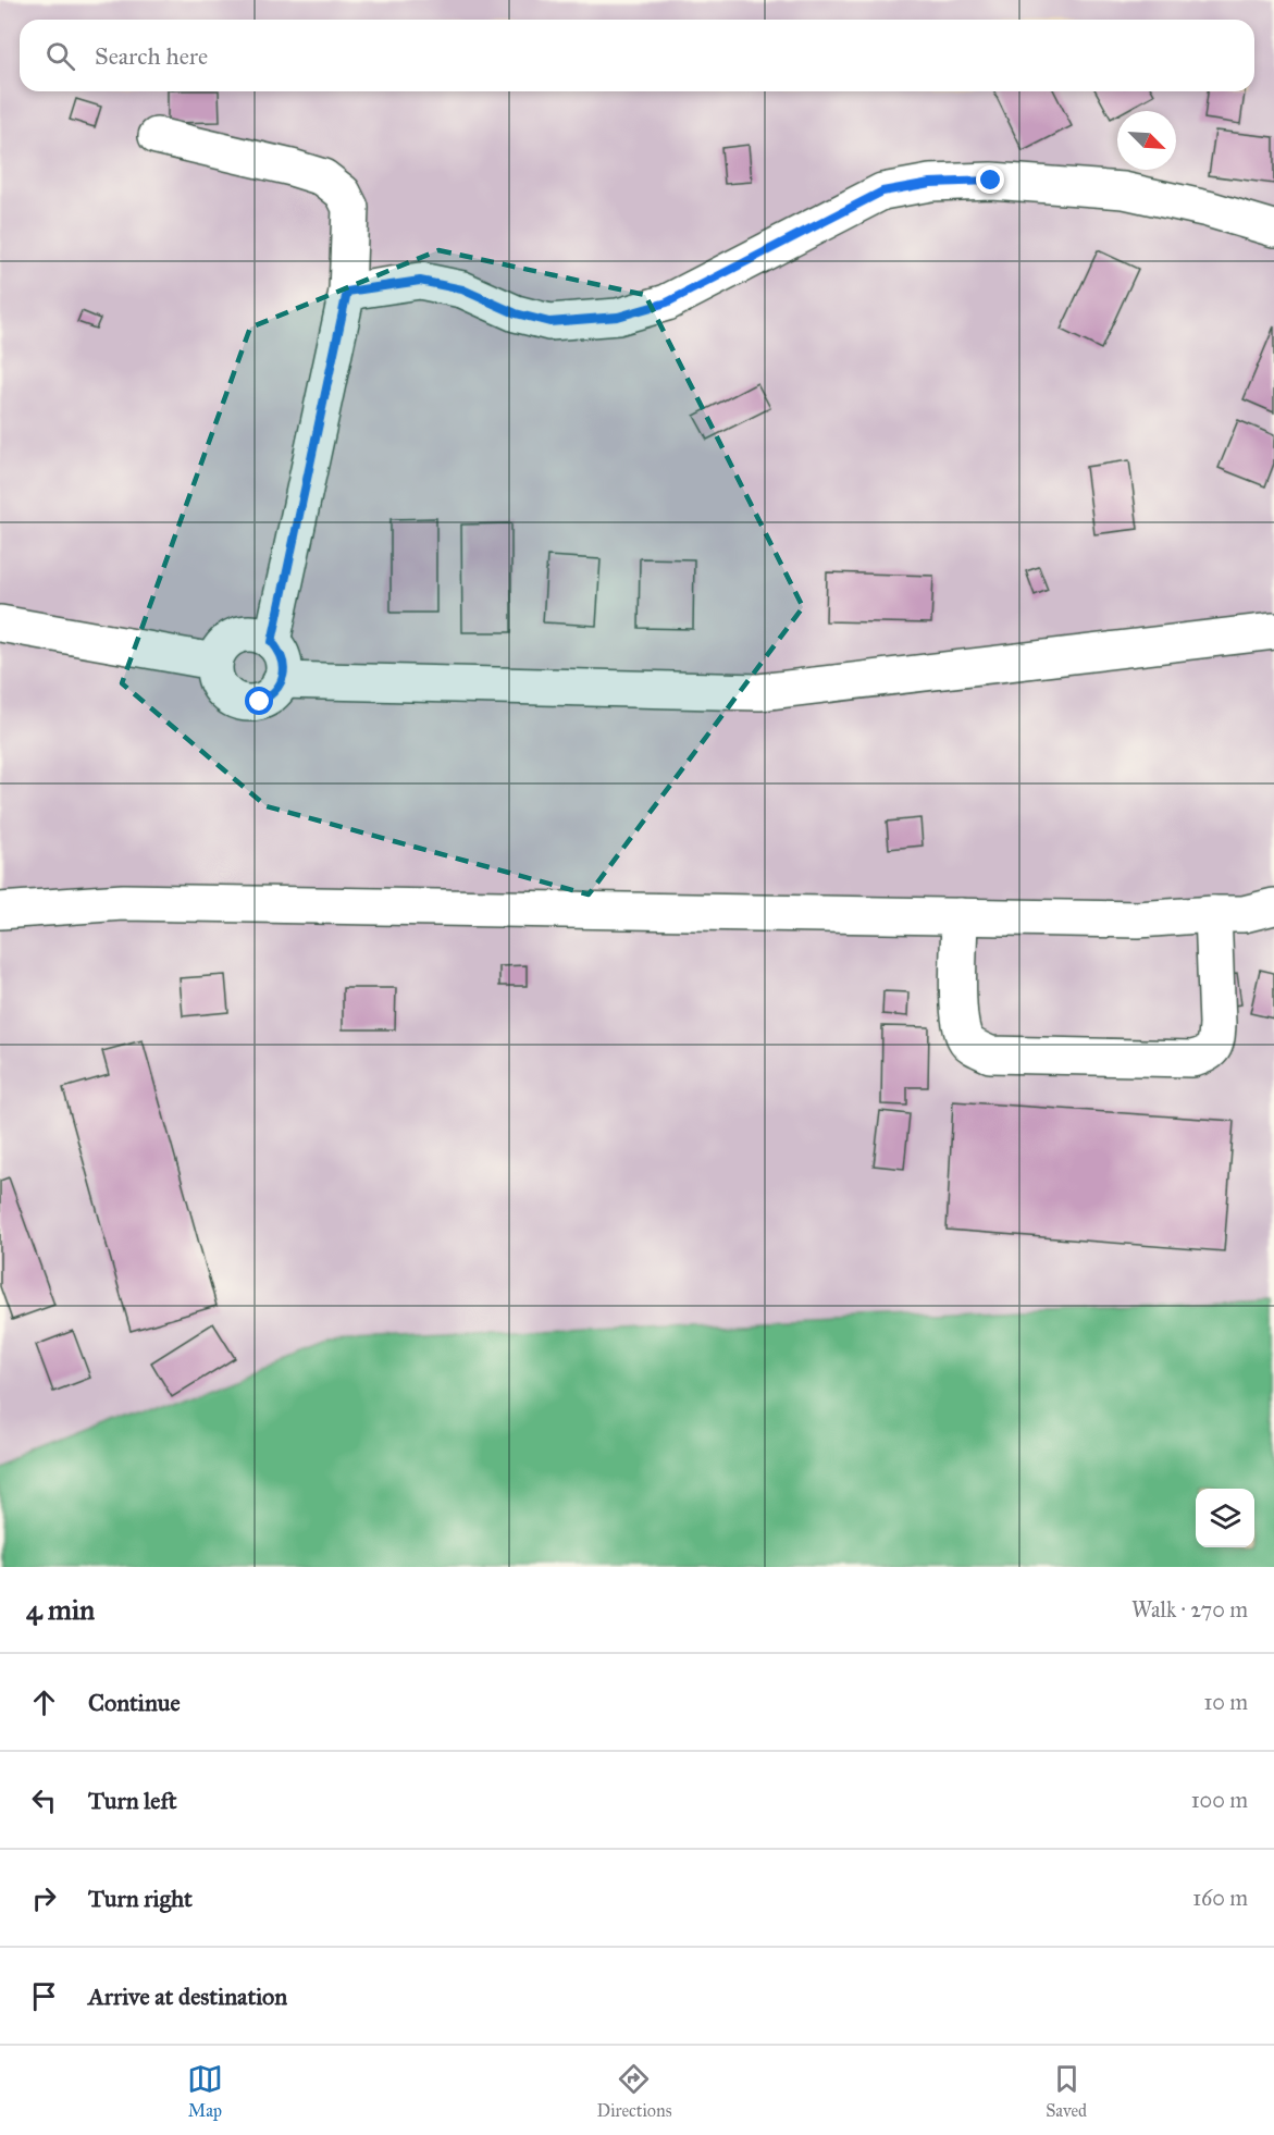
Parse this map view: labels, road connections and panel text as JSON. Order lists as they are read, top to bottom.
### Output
{
  "north": "bottom right",
  "page": {
    "search": "Search here",
    "heading": ["4 min", "Walk · 270 m"],
    "list": [
      ["Continue", "10 m"],
      ["Turn left", "100 m"],
      ["Turn right", "160 m"],
      "Arrive at destination"
    ],
    "nav": ["Map", "Directions", "Saved"]
  }
}
